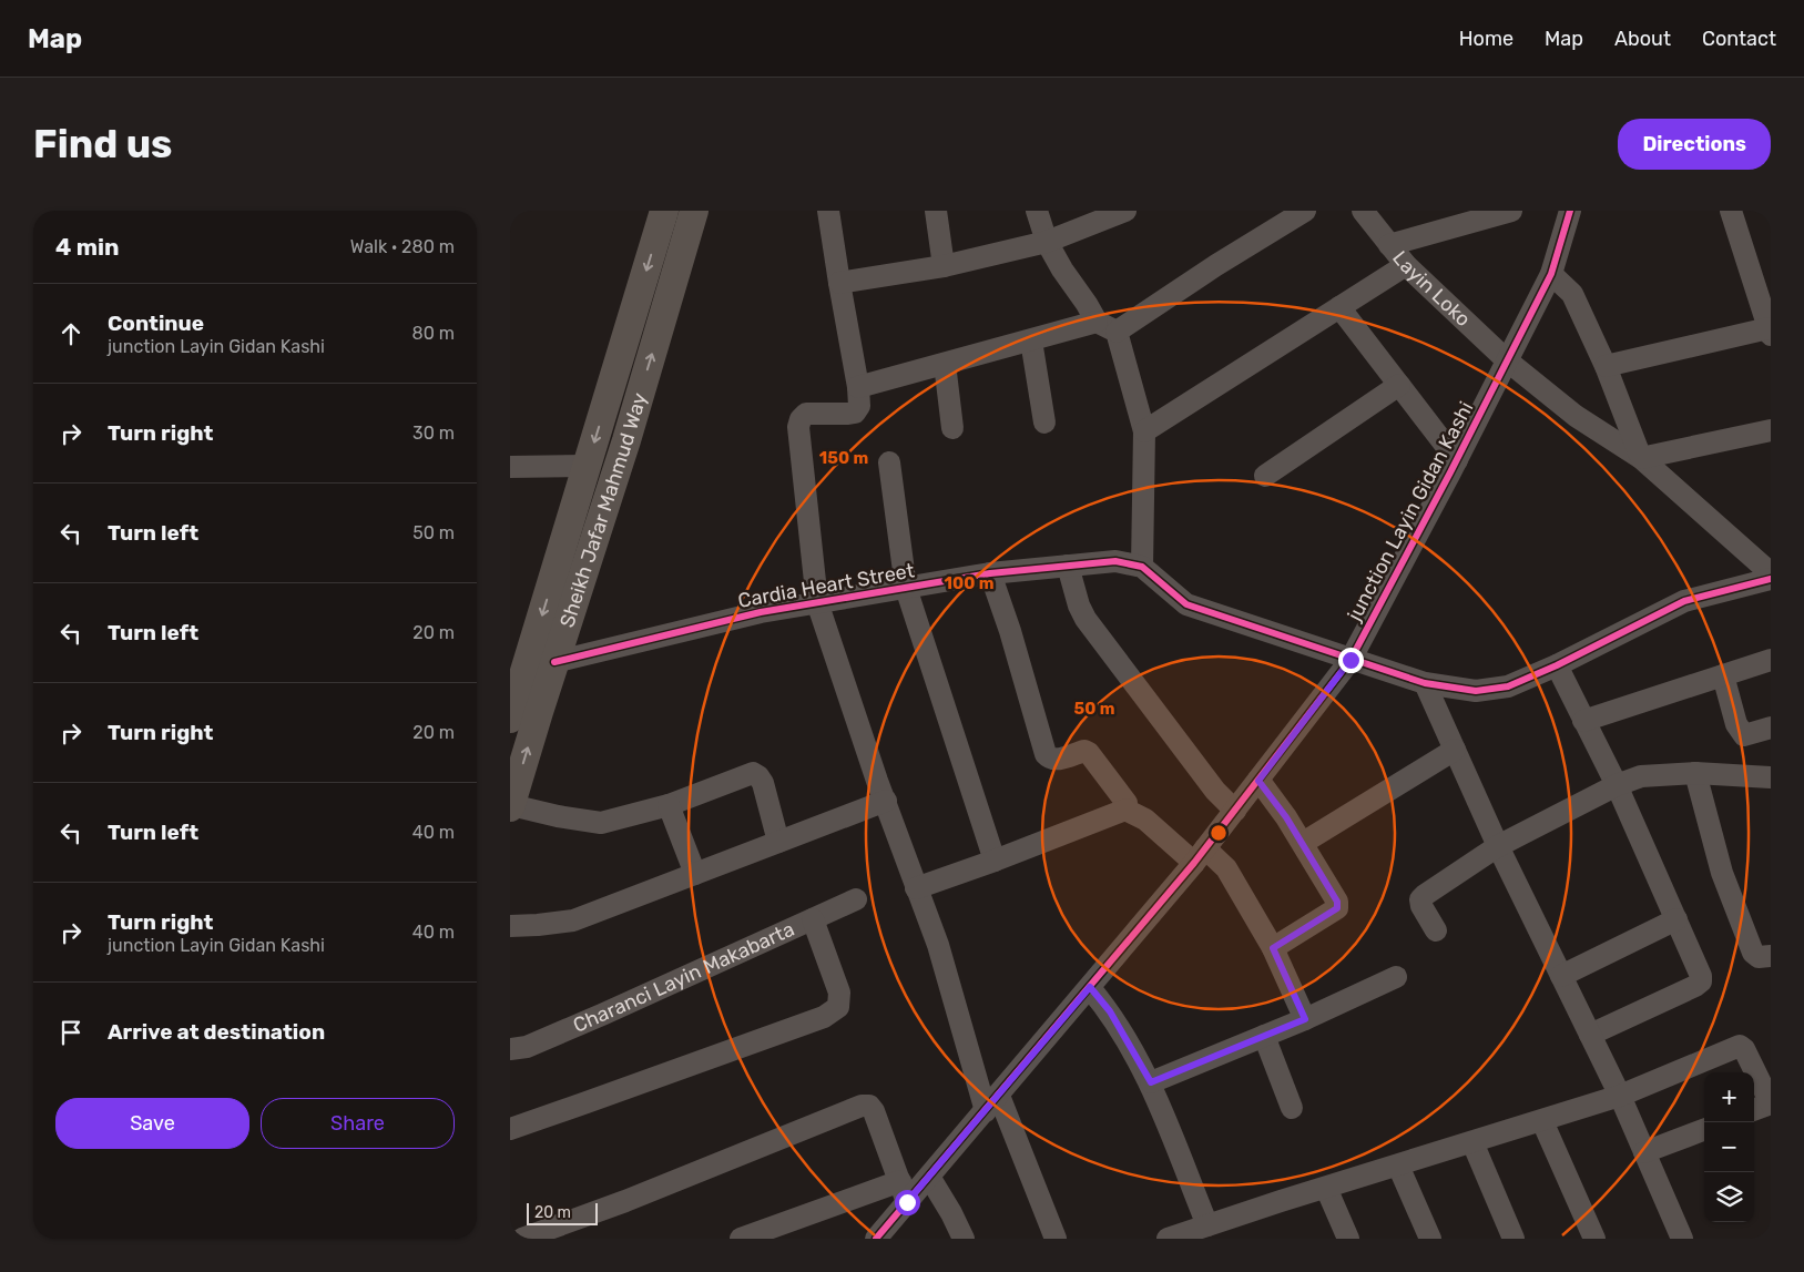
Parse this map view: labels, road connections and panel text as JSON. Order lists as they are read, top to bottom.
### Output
{
  "streets": {
    "main road": ["Sheikh Jafar Mahmud Way"],
    "street": [
      "Layin Loko",
      "junction Layin Gidan Kashi",
      "Cardia Heart Street",
      "Charanci Layin Makabarta"
    ]
  },
  "crossings": [
    ["Layin Loko", "junction Layin Gidan Kashi"],
    ["Sheikh Jafar Mahmud Way", "Cardia Heart Street"],
    ["junction Layin Gidan Kashi", "Cardia Heart Street"]
  ],
  "scale_bar": "20 m",
  "page": {
    "header": "Map",
    "nav": [
      "Home",
      "Map",
      "About",
      "Contact"
    ],
    "buttons": [
      "Directions",
      ["Save", "Share"]
    ],
    "title": "Find us",
    "heading": ["4 min", "Walk · 280 m"],
    "list": [
      ["Continue", "junction Layin Gidan Kashi", "80 m"],
      ["Turn right", "30 m"],
      ["Turn left", "50 m"],
      ["Turn left", "20 m"],
      ["Turn right", "20 m"],
      ["Turn left", "40 m"],
      ["Turn right", "junction Layin Gidan Kashi", "40 m"],
      "Arrive at destination"
    ],
    "map_buttons": ["+", "−"],
    "scale": "20 m"
  },
  "rings": ["150 m", "100 m", "50 m"]
}
